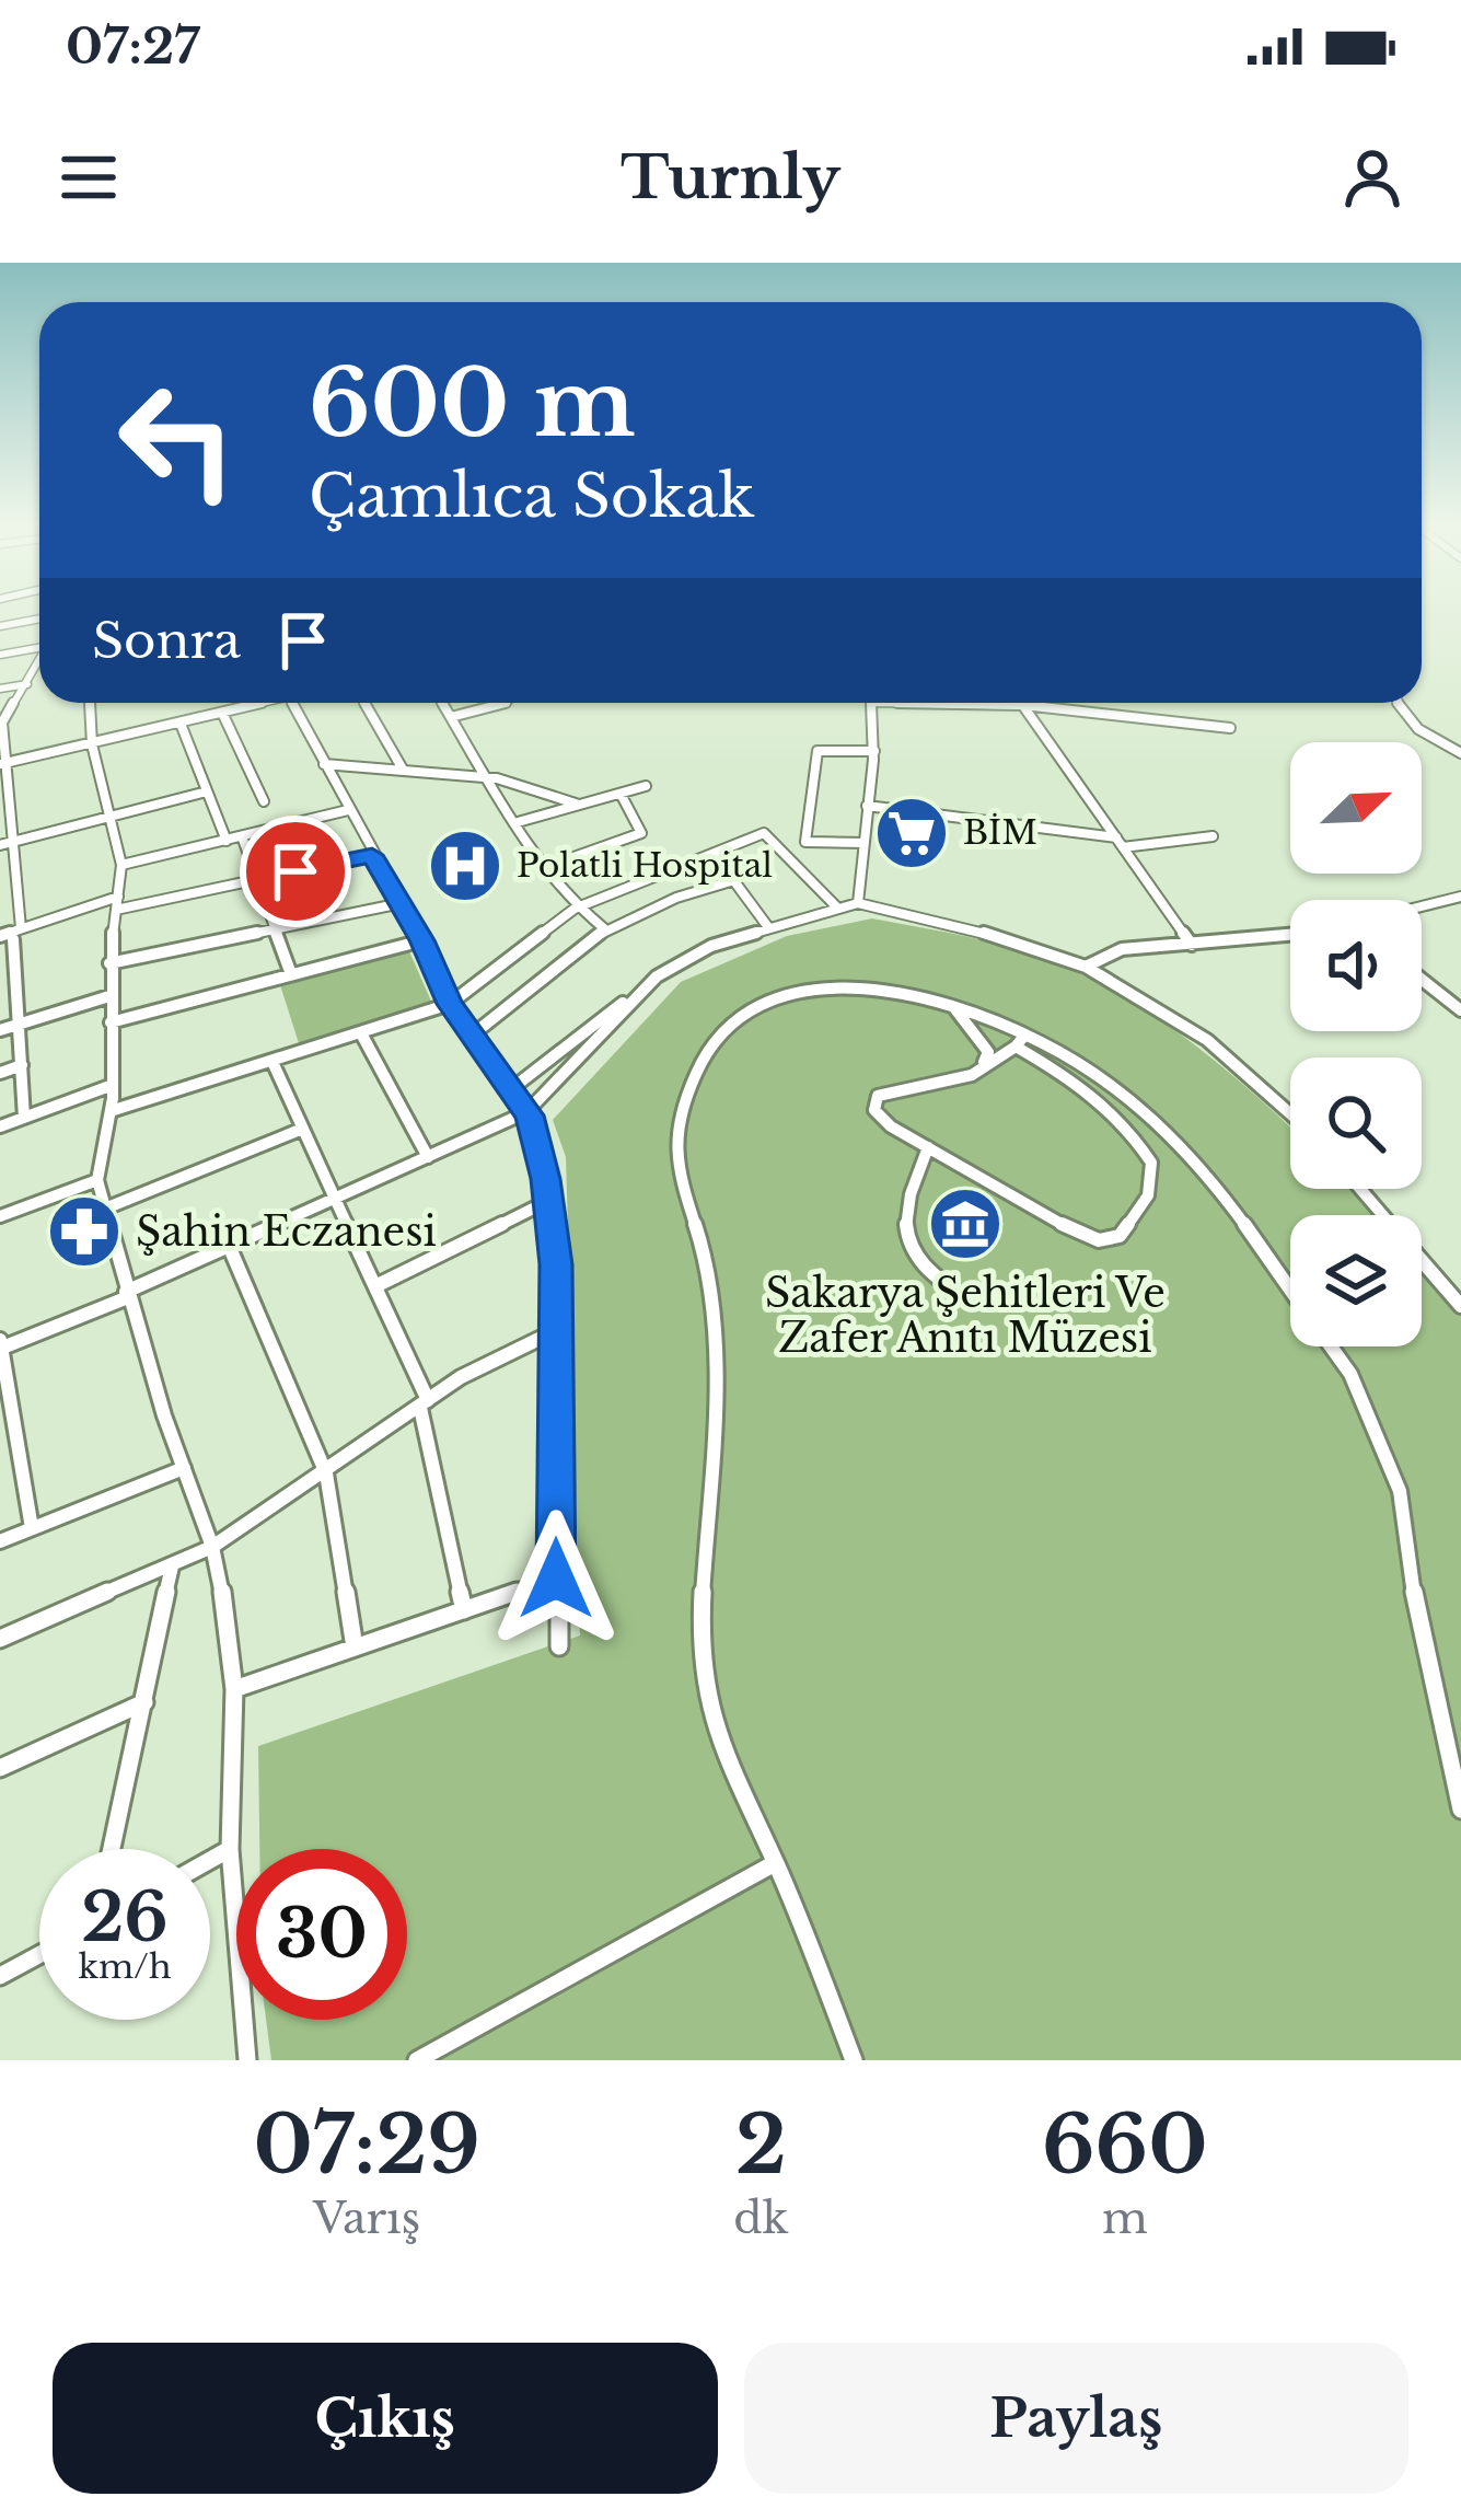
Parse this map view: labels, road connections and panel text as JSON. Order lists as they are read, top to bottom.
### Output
{
  "places": {
    "supermarket": ["BİM"],
    "hospital": ["Polatli Hospital"],
    "museum": ["Sakarya Şehitleri Ve Zafer Anıtı Müzesi"],
    "pharmacy": ["Şahin Eczanesi"]
  },
  "north": "top right",
  "page": {
    "status": "07:27",
    "header": "Turnly",
    "turn": ["600 m", "Çamlıca Sokak"],
    "then": "Sonra",
    "speed": "26 km/h",
    "limit": "30",
    "eta": [
      "07:29",
      "Varış",
      "2",
      "dk",
      "660",
      "m"
    ],
    "buttons": ["Çıkış", "Paylaş"]
  }
}
